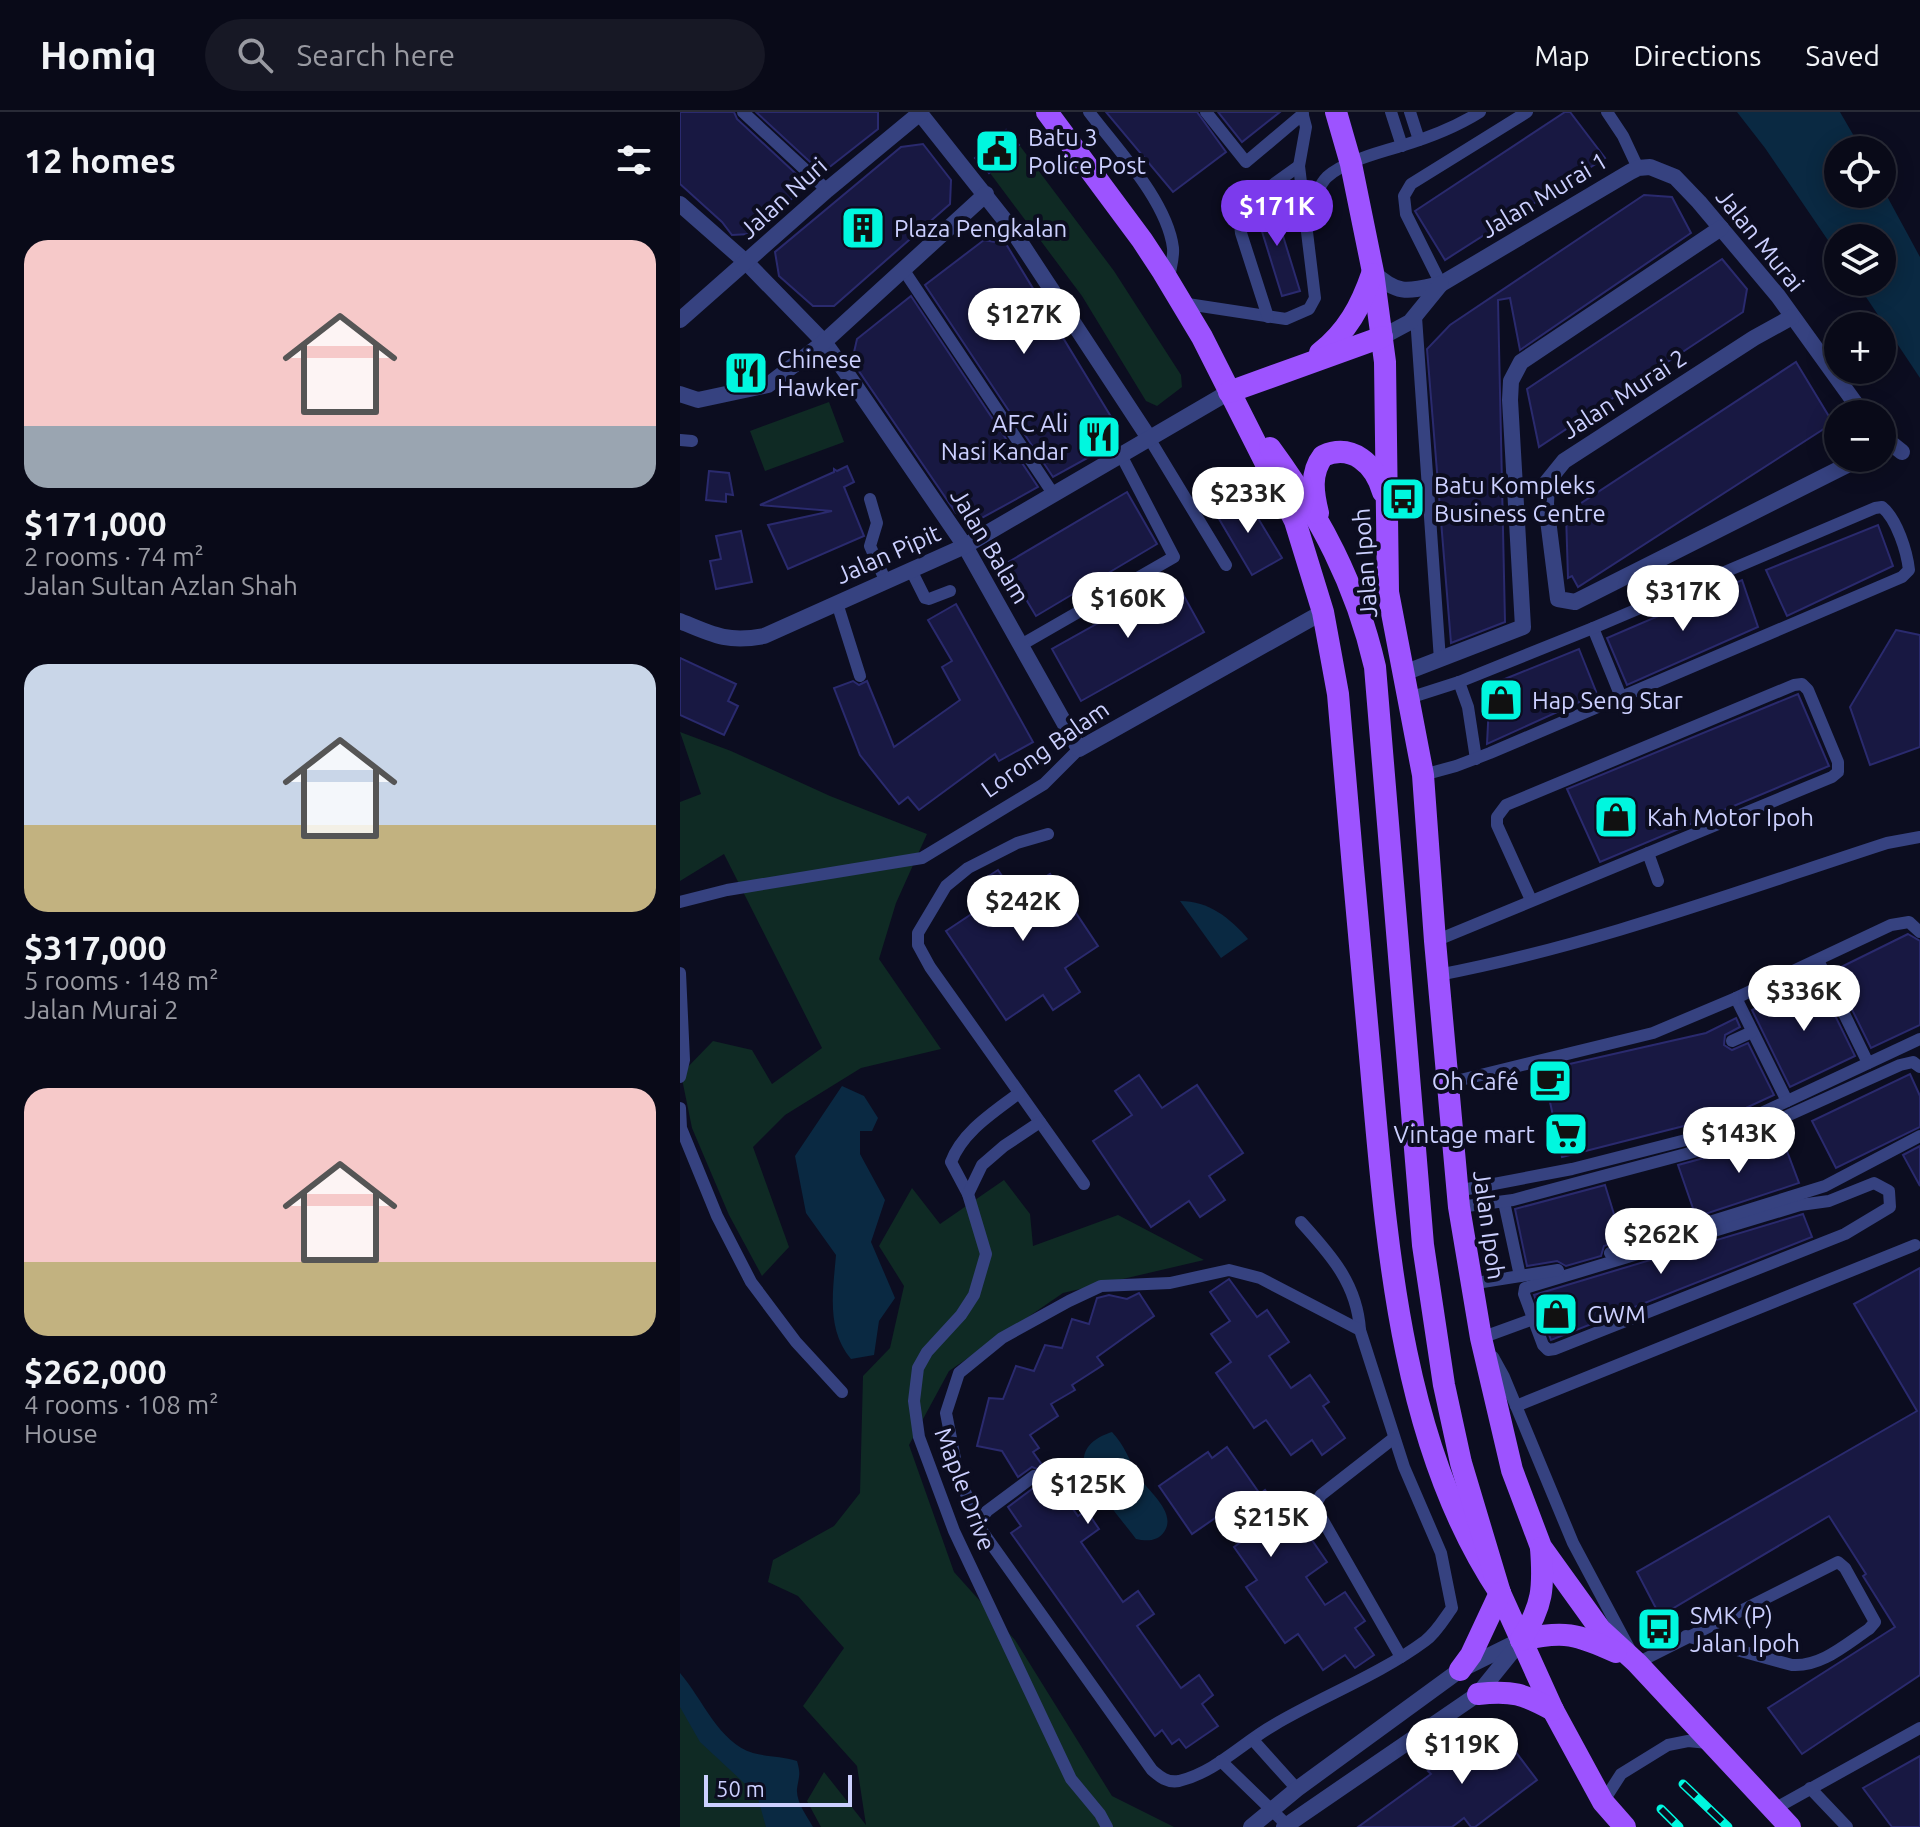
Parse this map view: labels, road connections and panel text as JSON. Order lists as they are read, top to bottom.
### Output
{
  "streets": {
    "main road": ["Jalan Ipoh"],
    "street": [
      "Jalan Murai 1",
      "Jalan Nuri",
      "Jalan Murai",
      "Jalan Murai 2",
      "Jalan Balam",
      "Jalan Pipit",
      "Lorong Balam"
    ],
    "lane": ["Maple Drive"]
  },
  "crossings": [
    ["Jalan Murai 1", "Jalan Murai"],
    ["Jalan Murai 1", "Jalan Ipoh"],
    ["Jalan Nuri", "Jalan Balam"],
    ["Jalan Murai", "Jalan Murai 2"],
    ["Jalan Balam", "Jalan Pipit"],
    ["Jalan Balam", "Lorong Balam"],
    ["Jalan Pipit", "Jalan Ipoh"]
  ],
  "places": {
    "public building": ["Batu 3 Police Post"],
    "building": ["Plaza Pengkalan"],
    "restaurant": ["Chinese Hawker", "AFC Ali Nasi Kandar"],
    "bus stop": ["Batu Kompleks Business Centre", "SMK (P) Jalan Ipoh"],
    "shop": ["Hap Seng Star", "Kah Motor Ipoh", "GWM"],
    "cafe": ["Oh Café"],
    "supermarket": ["Vintage mart"]
  },
  "scale_bar": "50 m",
  "page": {
    "header": "Homiq",
    "search": "Search here",
    "nav": ["Map", "Directions", "Saved"],
    "heading": "12 homes",
    "map_buttons": ["+", "−"],
    "price": [
      "$171K",
      "$127K",
      "$233K",
      "$317K",
      "$160K",
      "$242K",
      "$336K",
      "$143K",
      "$262K",
      "$125K",
      "$215K",
      "$119K"
    ],
    "list": [
      {
        "name": "$171,000",
        "note": "2 rooms · 74 m² · Jalan Sultan Azlan Shah"
      },
      {
        "name": "$317,000",
        "note": "5 rooms · 148 m² · Jalan Murai 2"
      },
      {
        "name": "$262,000",
        "note": "4 rooms · 108 m² · House"
      }
    ],
    "scale": "50 m"
  }
}
